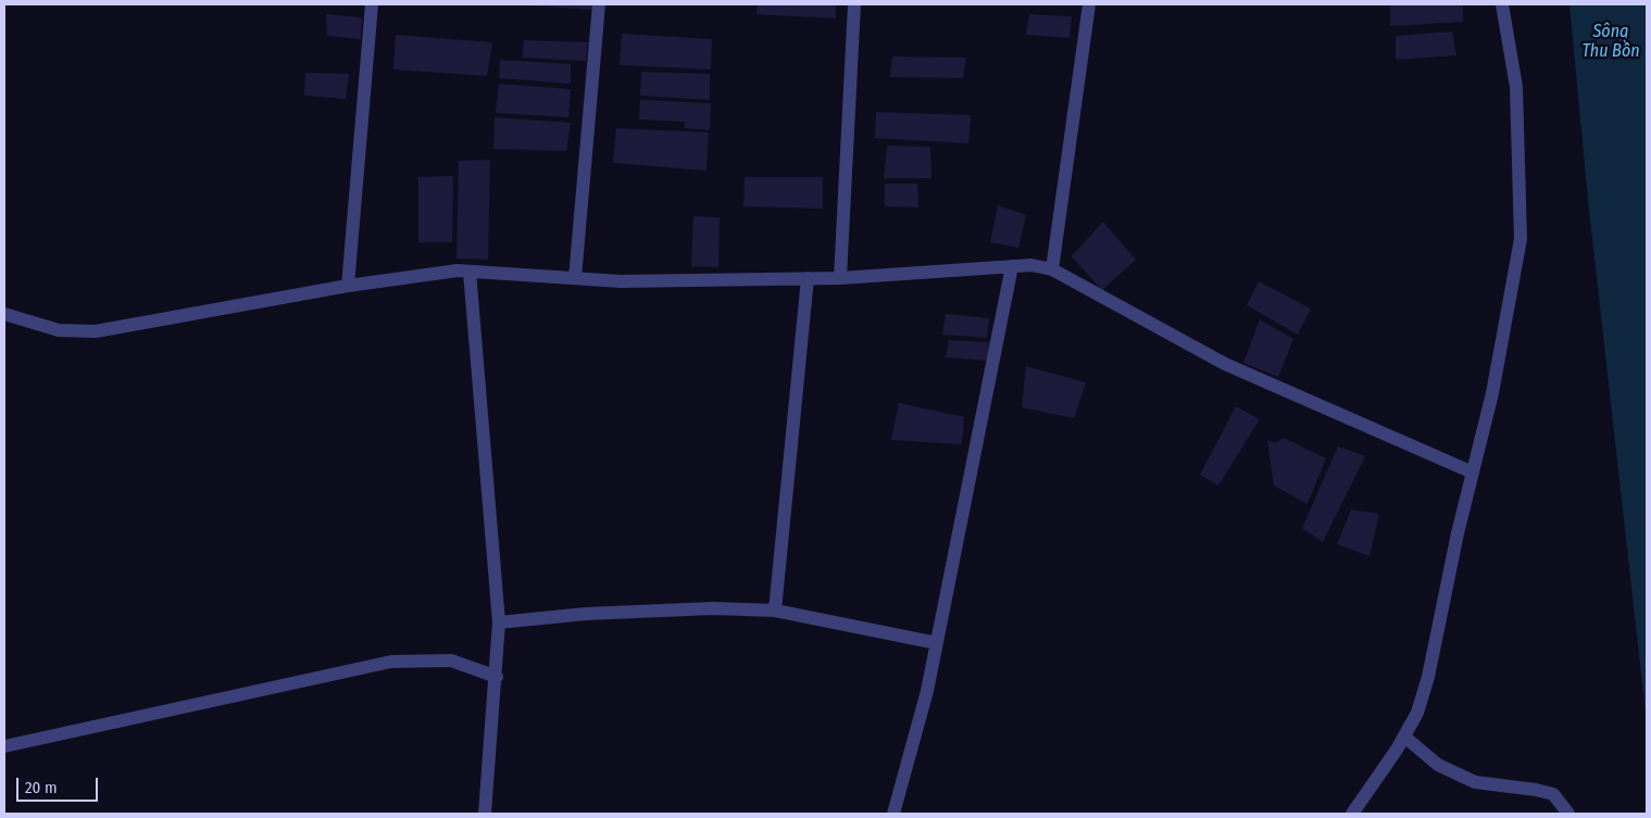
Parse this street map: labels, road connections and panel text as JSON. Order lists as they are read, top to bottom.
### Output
{
  "water": ["Sông Thu Bồn"],
  "scale_bar": "20 m"
}
